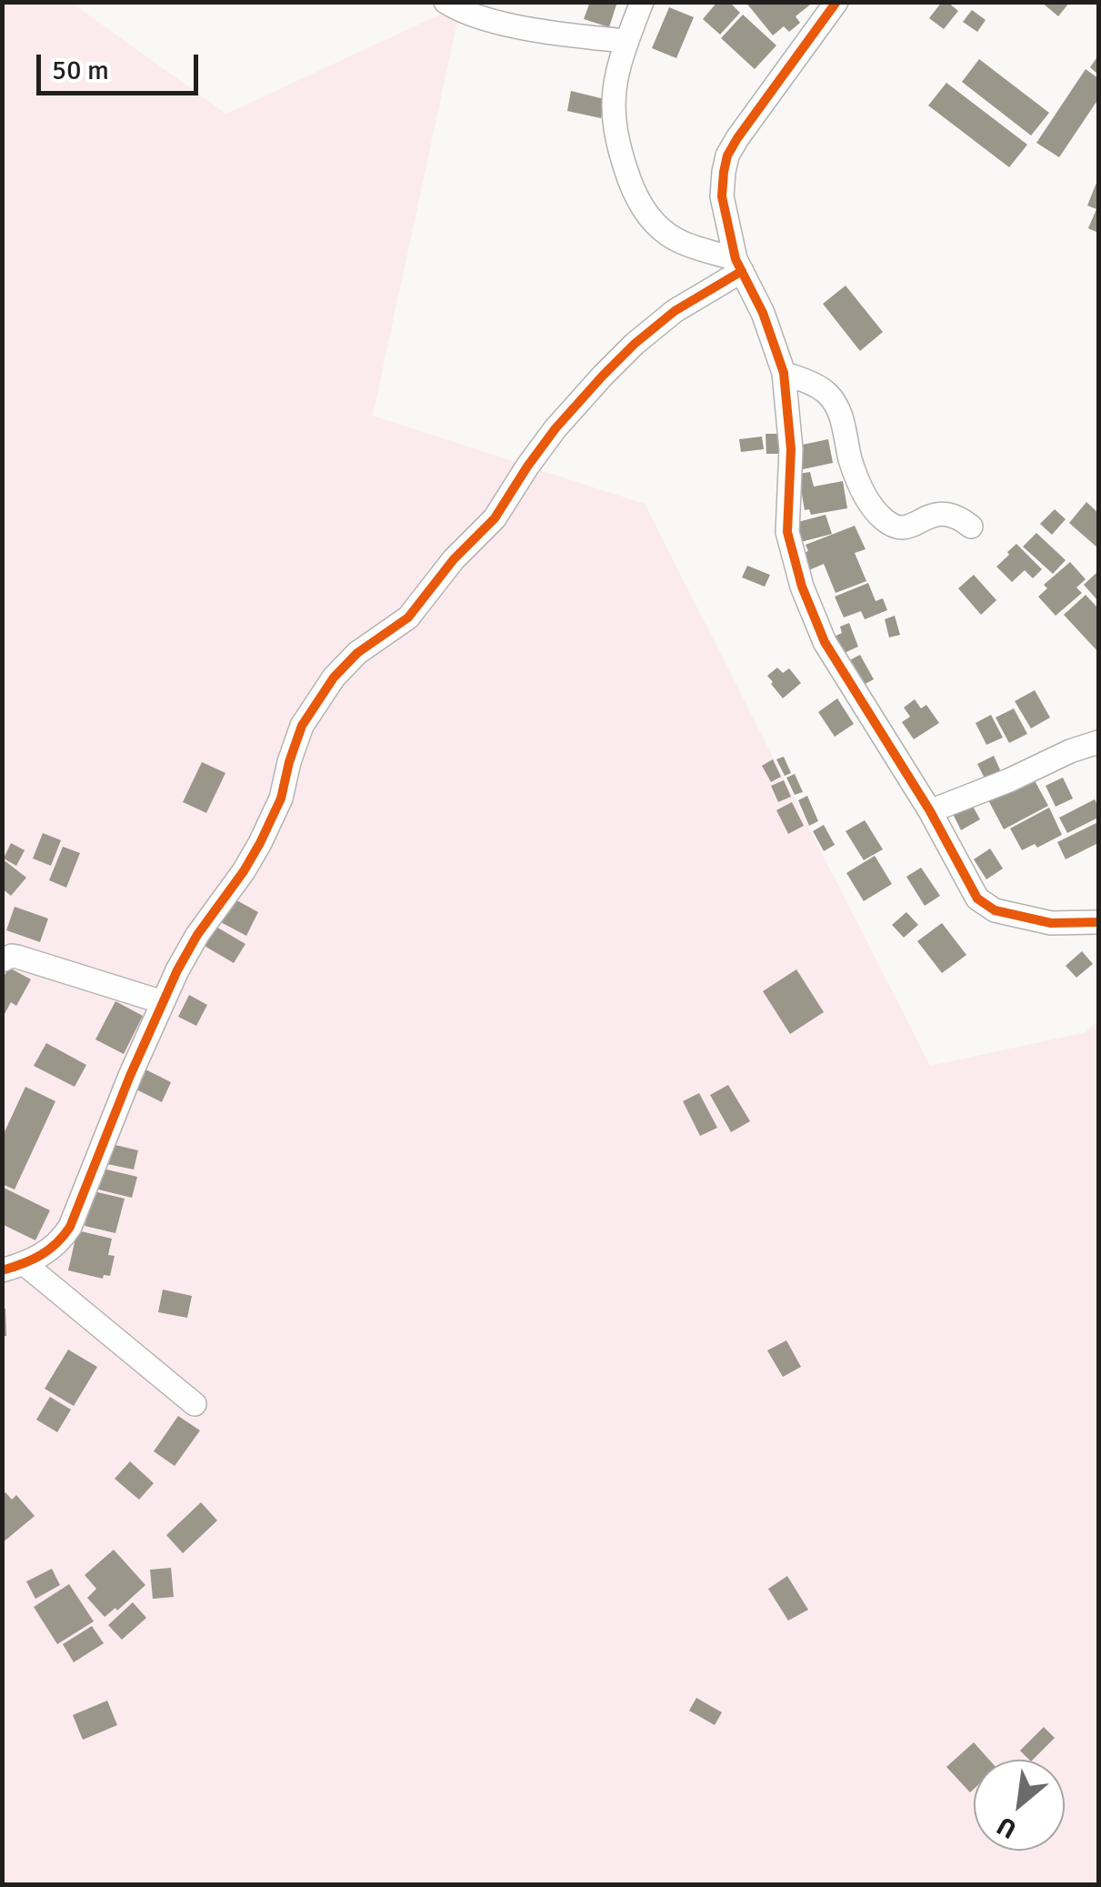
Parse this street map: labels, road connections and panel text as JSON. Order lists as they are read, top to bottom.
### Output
{
  "scale_bar": "50 m",
  "north": "bottom left"
}
